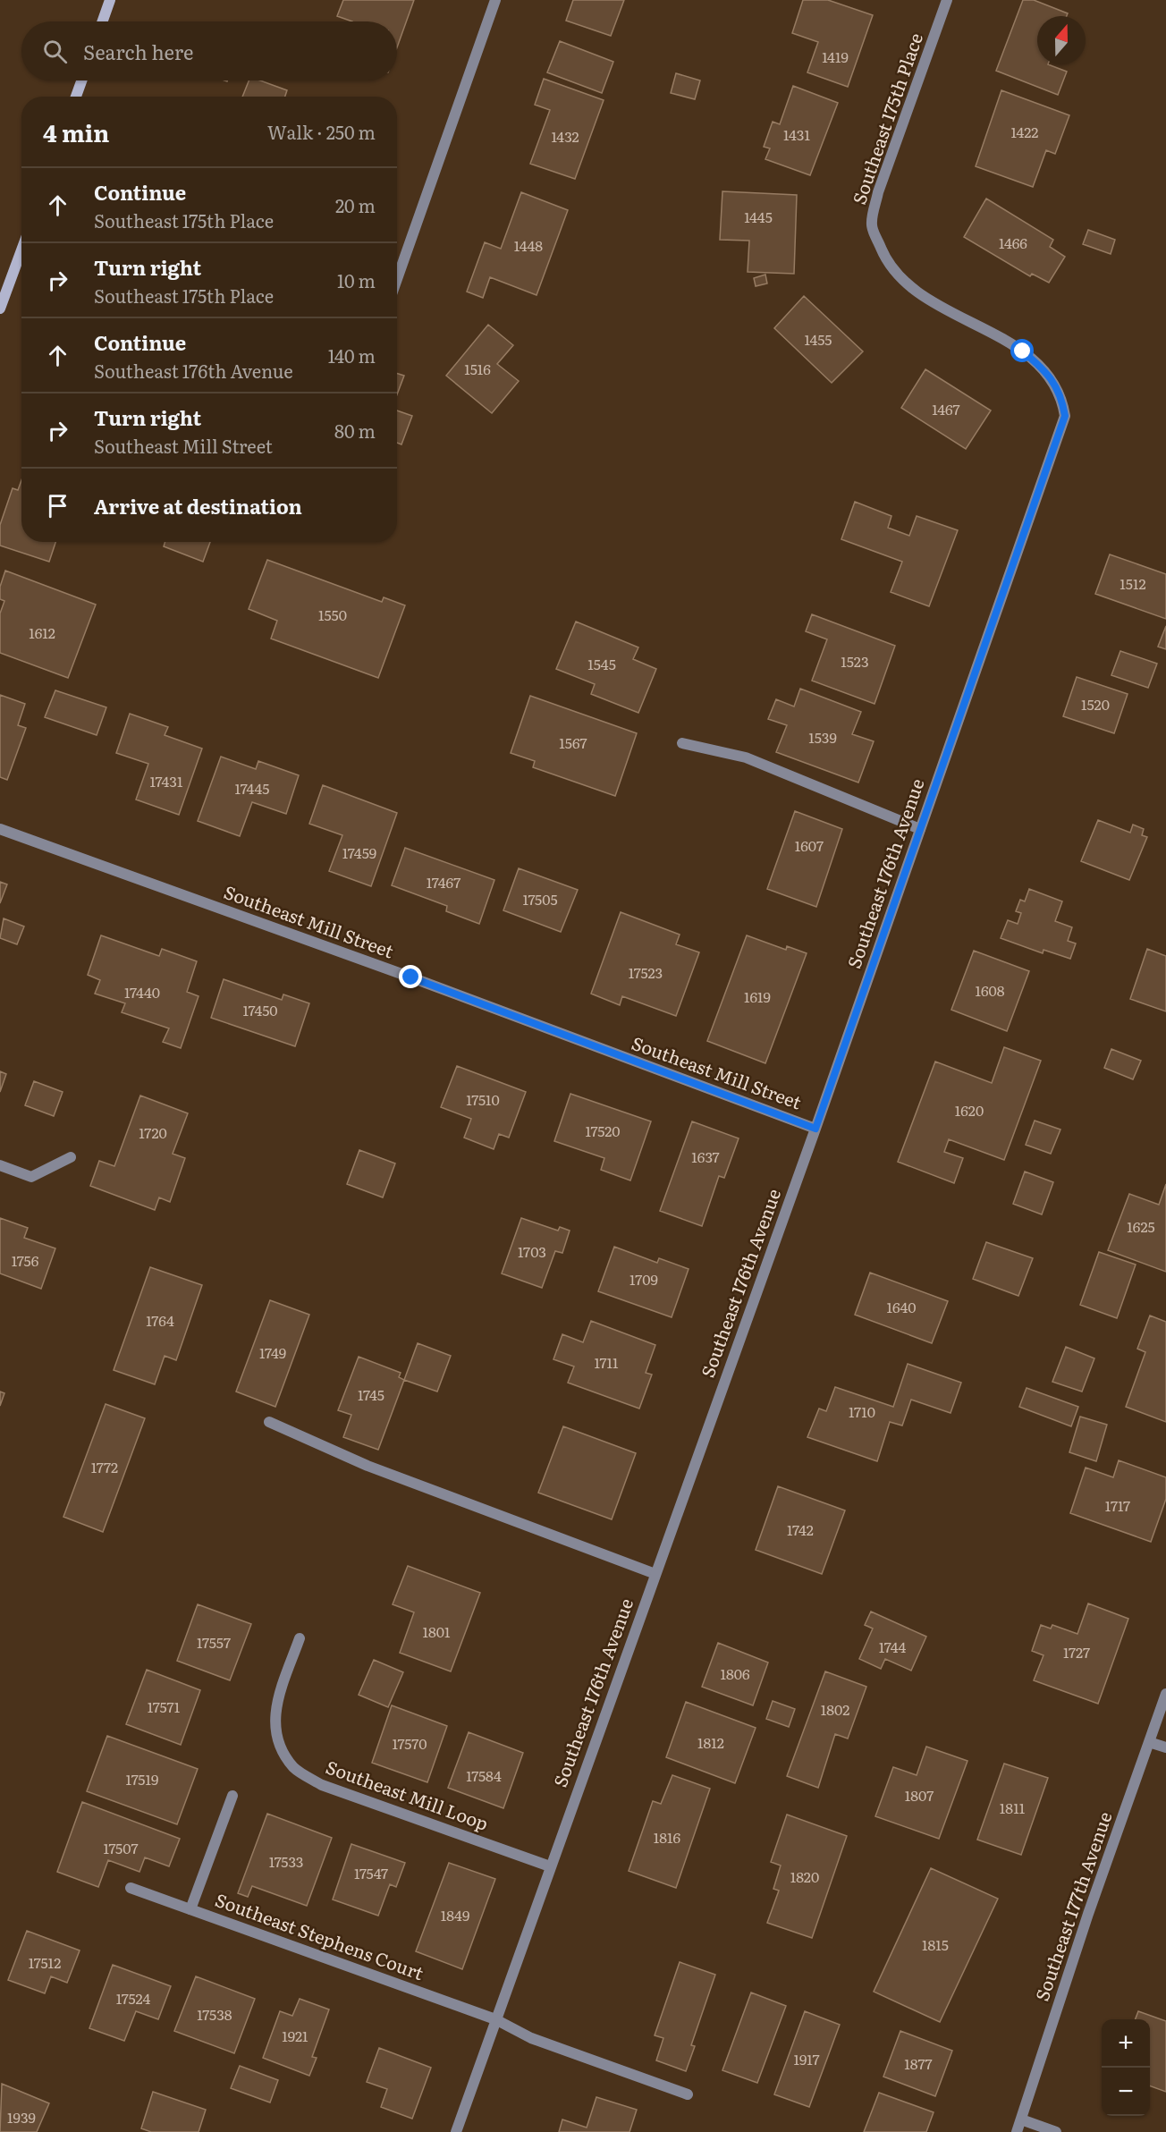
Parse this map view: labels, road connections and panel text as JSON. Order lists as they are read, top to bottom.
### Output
{
  "streets": {
    "street": [
      "Southeast 175th Place",
      "Southeast 176th Avenue",
      "Southeast Mill Street",
      "Southeast Mill Loop",
      "Southeast 177th Avenue",
      "Southeast Stephens Court"
    ]
  },
  "crossings": [
    ["Southeast 175th Place", "Southeast 176th Avenue"],
    ["Southeast 176th Avenue", "Southeast Mill Street"],
    ["Southeast 176th Avenue", "Southeast Mill Loop"],
    ["Southeast 176th Avenue", "Southeast Stephens Court"]
  ],
  "house_numbers": [
    "1419",
    "1422",
    "1431",
    "1432",
    "1445",
    "1466",
    "1448",
    "1455",
    "1516",
    "1467",
    "1512",
    "1550",
    "1612",
    "1523",
    "1545",
    "1520",
    "1539",
    "1567",
    "17431",
    "17445",
    "1607",
    "17459",
    "17467",
    "17505",
    "17523",
    "1608",
    "17440",
    "1619",
    "17450",
    "17510",
    "1620",
    "17520",
    "1720",
    "1637",
    "1625",
    "1703",
    "1756",
    "1709",
    "1640",
    "1764",
    "1749",
    "1711",
    "1745",
    "1710",
    "1772",
    "1717",
    "1742",
    "1801",
    "17557",
    "1744",
    "1727",
    "1806",
    "17571",
    "1802",
    "1812",
    "17570",
    "17584",
    "17519",
    "1807",
    "1811",
    "1816",
    "17507",
    "17533",
    "17547",
    "1820",
    "1849",
    "1815",
    "17512",
    "17524",
    "17538",
    "1921",
    "1917",
    "1877",
    "1939"
  ],
  "north": "top",
  "page": {
    "search": "Search here",
    "heading": ["4 min", "Walk · 250 m"],
    "list": [
      ["Continue", "Southeast 175th Place", "20 m"],
      ["Turn right", "Southeast 175th Place", "10 m"],
      ["Continue", "Southeast 176th Avenue", "140 m"],
      ["Turn right", "Southeast Mill Street", "80 m"],
      "Arrive at destination"
    ],
    "map_buttons": ["+", "−"]
  }
}
